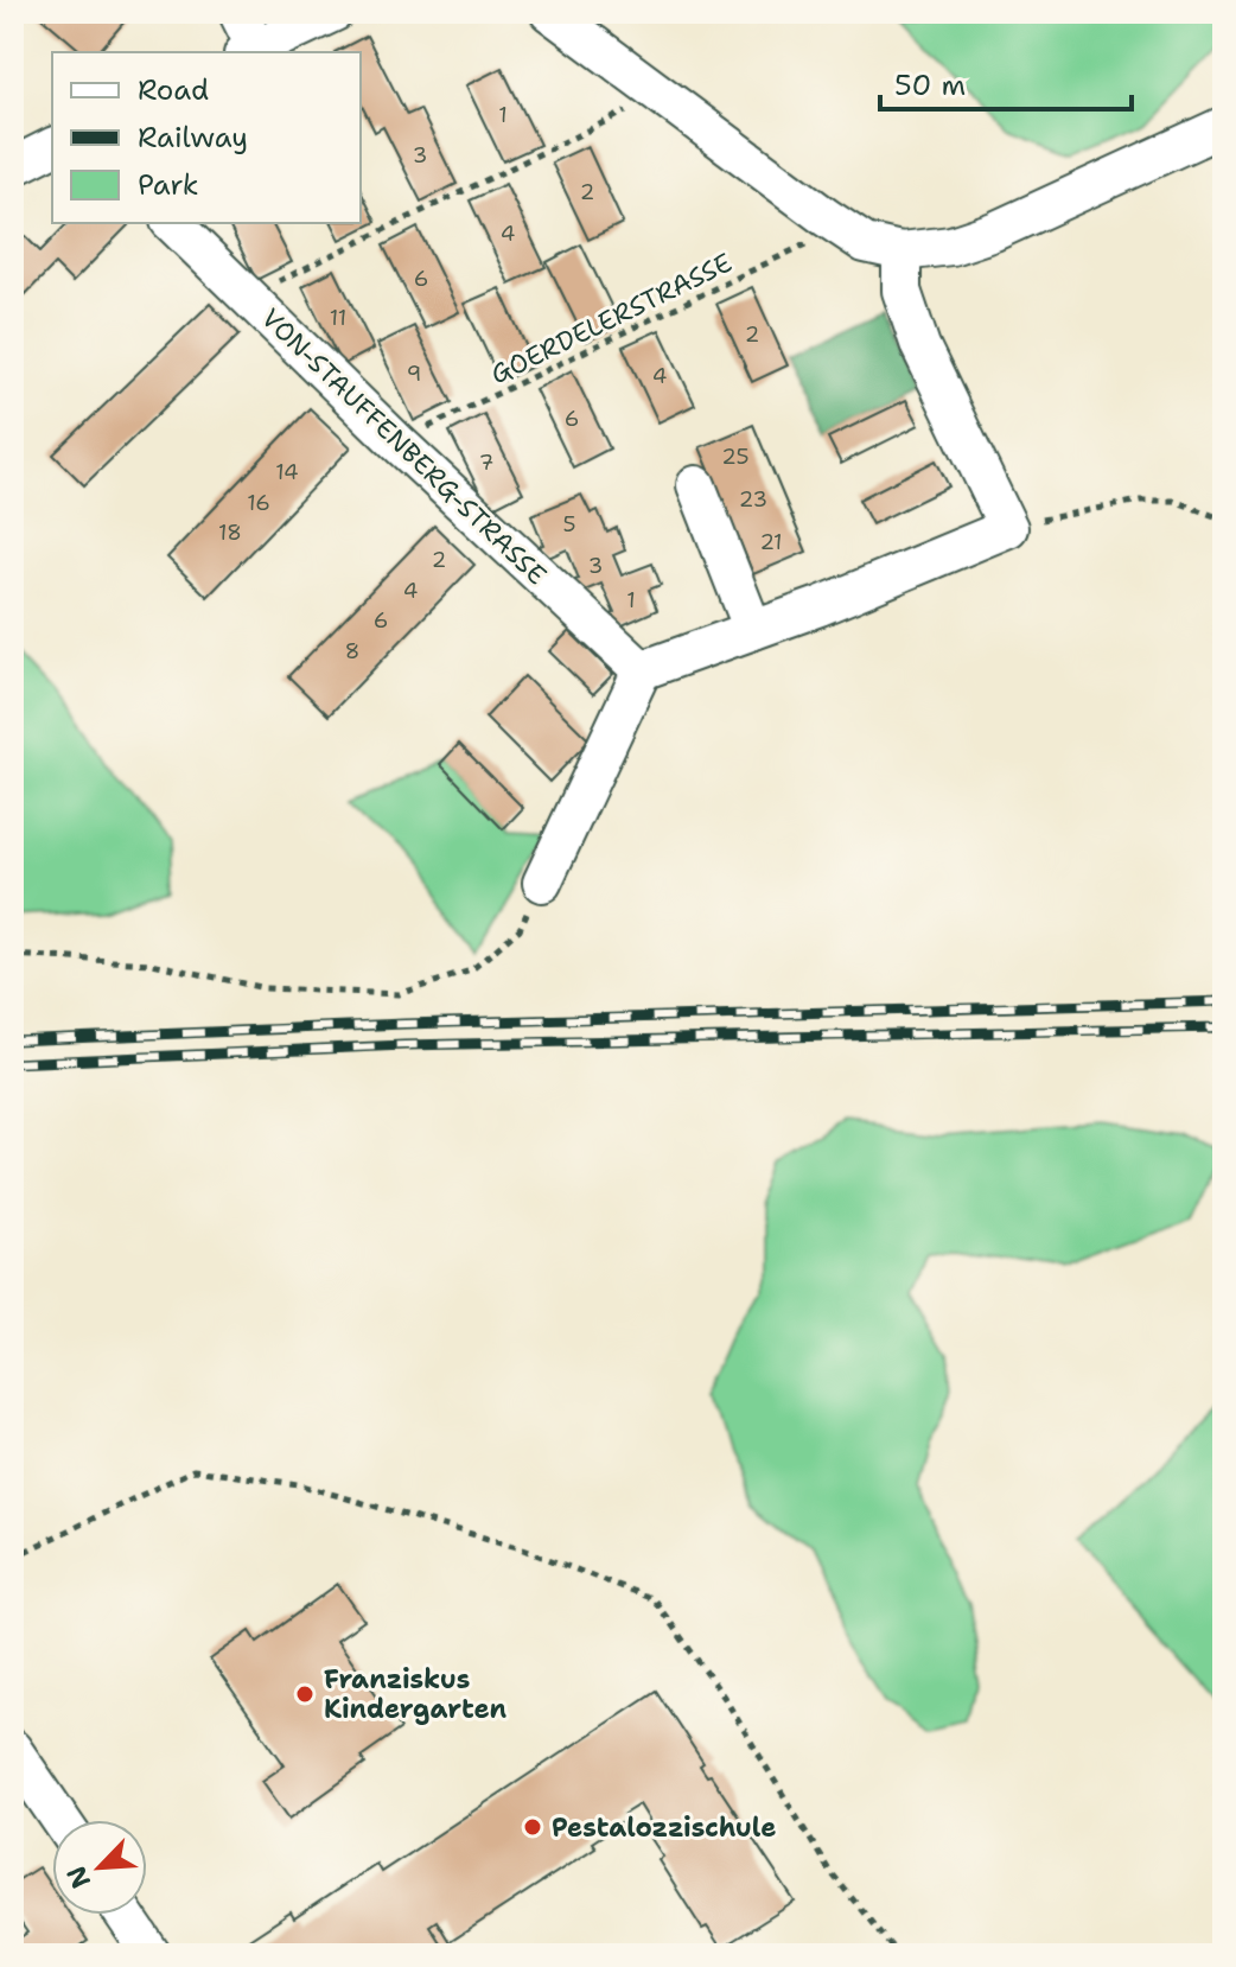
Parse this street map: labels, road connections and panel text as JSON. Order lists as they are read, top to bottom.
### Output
{
  "streets": {
    "street": ["VON-STAUFFENBERG-STRASSE"],
    "path": ["GOERDELERSTRASSE"]
  },
  "crossings": [
    ["GOERDELERSTRASSE", "VON-STAUFFENBERG-STRASSE"]
  ],
  "places": ["Franziskus Kindergarten", "Pestalozzischule"],
  "house_numbers": [
    "1",
    "3",
    "2",
    "4",
    "6",
    "11",
    "2",
    "9",
    "4",
    "6",
    "25",
    "7",
    "14",
    "23",
    "16",
    "5",
    "18",
    "21",
    "2",
    "3",
    "4",
    "1",
    "6",
    "8"
  ],
  "legend": ["Road", "Railway", "Park"],
  "scale_bar": "50 m",
  "north": "bottom left"
}
